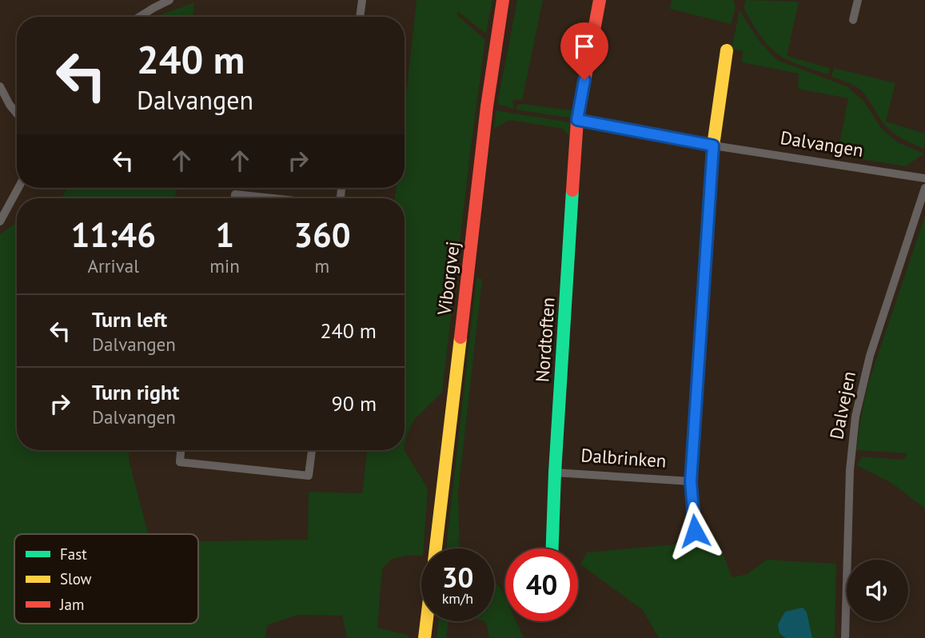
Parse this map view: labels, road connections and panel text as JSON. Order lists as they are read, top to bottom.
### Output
{
  "streets": {
    "street": [
      "Dalvangen",
      "Viborgvej",
      "Nordtoften",
      "Dalvejen",
      "Dalbrinken"
    ]
  },
  "crossings": [
    ["Dalvangen", "Nordtoften"],
    ["Dalvangen", "Dalbrinken"],
    ["Nordtoften", "Dalbrinken"]
  ],
  "legend": ["Fast", "Slow", "Jam"],
  "page": {
    "turn": ["240 m", "Dalvangen"],
    "eta": [
      "11:46",
      "Arrival",
      "1",
      "min",
      "360",
      "m"
    ],
    "list": [
      {
        "name": "Turn left",
        "note": "Dalvangen",
        "value": "240 m"
      },
      {
        "name": "Turn right",
        "note": "Dalvangen",
        "value": "90 m"
      }
    ],
    "speed": "30 km/h",
    "limit": "40"
  }
}
